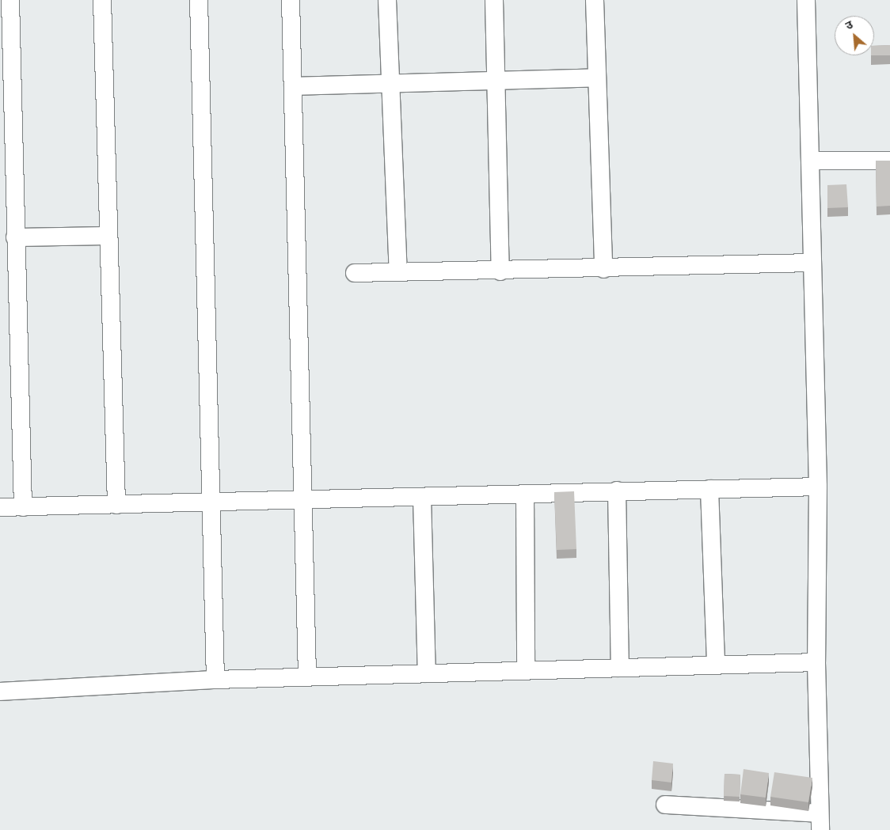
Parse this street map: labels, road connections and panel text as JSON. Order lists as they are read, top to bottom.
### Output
{
  "north": "top left"
}
